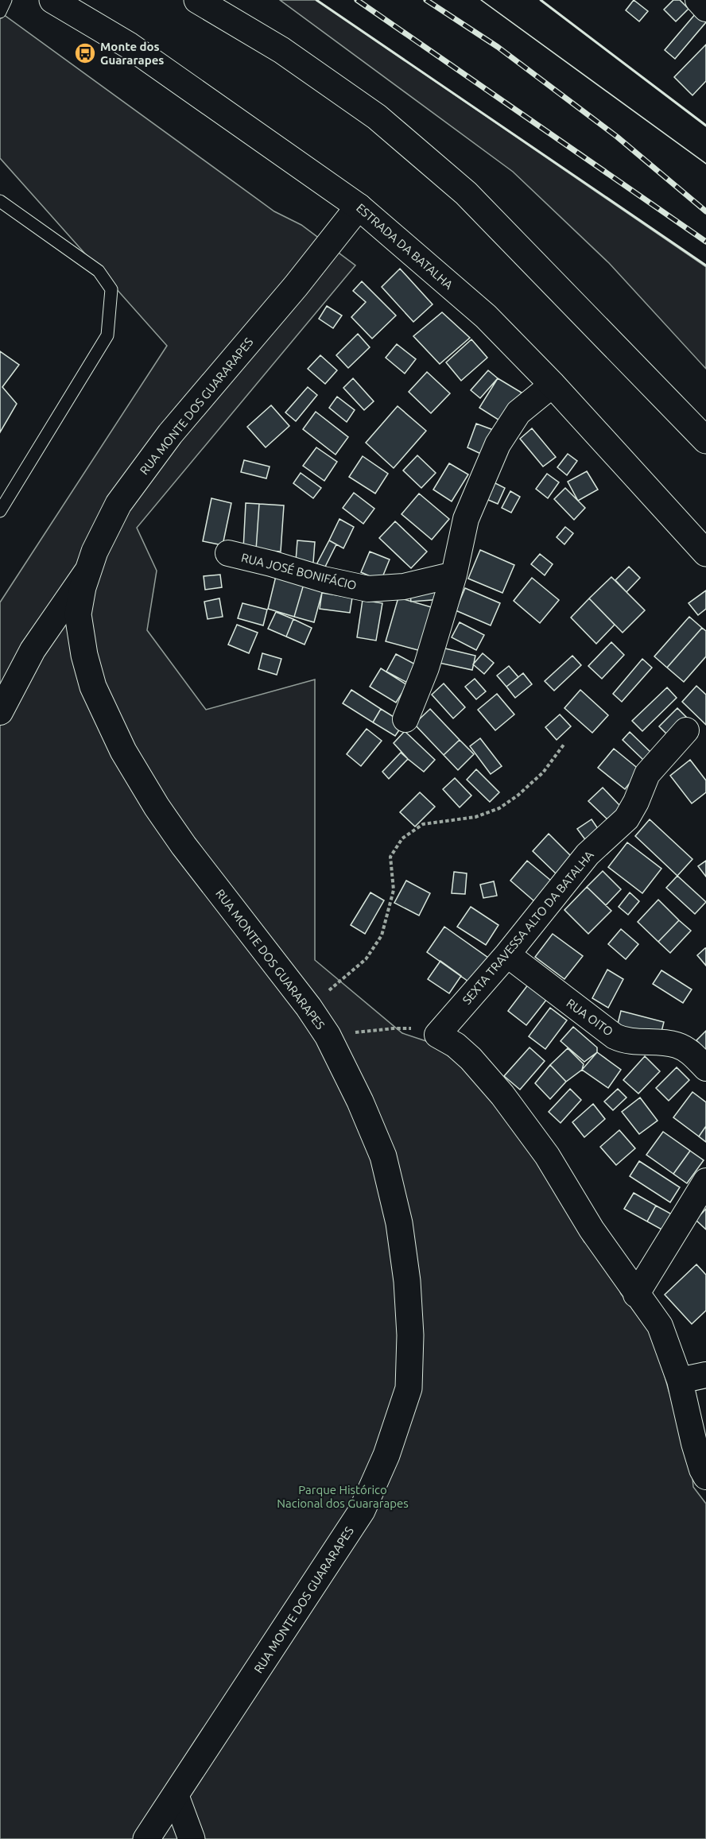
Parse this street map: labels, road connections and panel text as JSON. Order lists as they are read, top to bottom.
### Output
{
  "streets": {
    "main road": ["ESTRADA DA BATALHA", "RUA MONTE DOS GUARARAPES"],
    "street": ["RUA JOSÉ BONIFÁCIO", "SEXTA TRAVESSA ALTO DA BATALHA", "RUA OITO"]
  },
  "crossings": [
    ["ESTRADA DA BATALHA", "RUA MONTE DOS GUARARAPES"],
    ["SEXTA TRAVESSA ALTO DA BATALHA", "RUA OITO"]
  ],
  "parks": ["Parque Histórico Nacional dos Guararapes"],
  "places": {
    "bus stop": ["Monte dos Guararapes"]
  }
}
